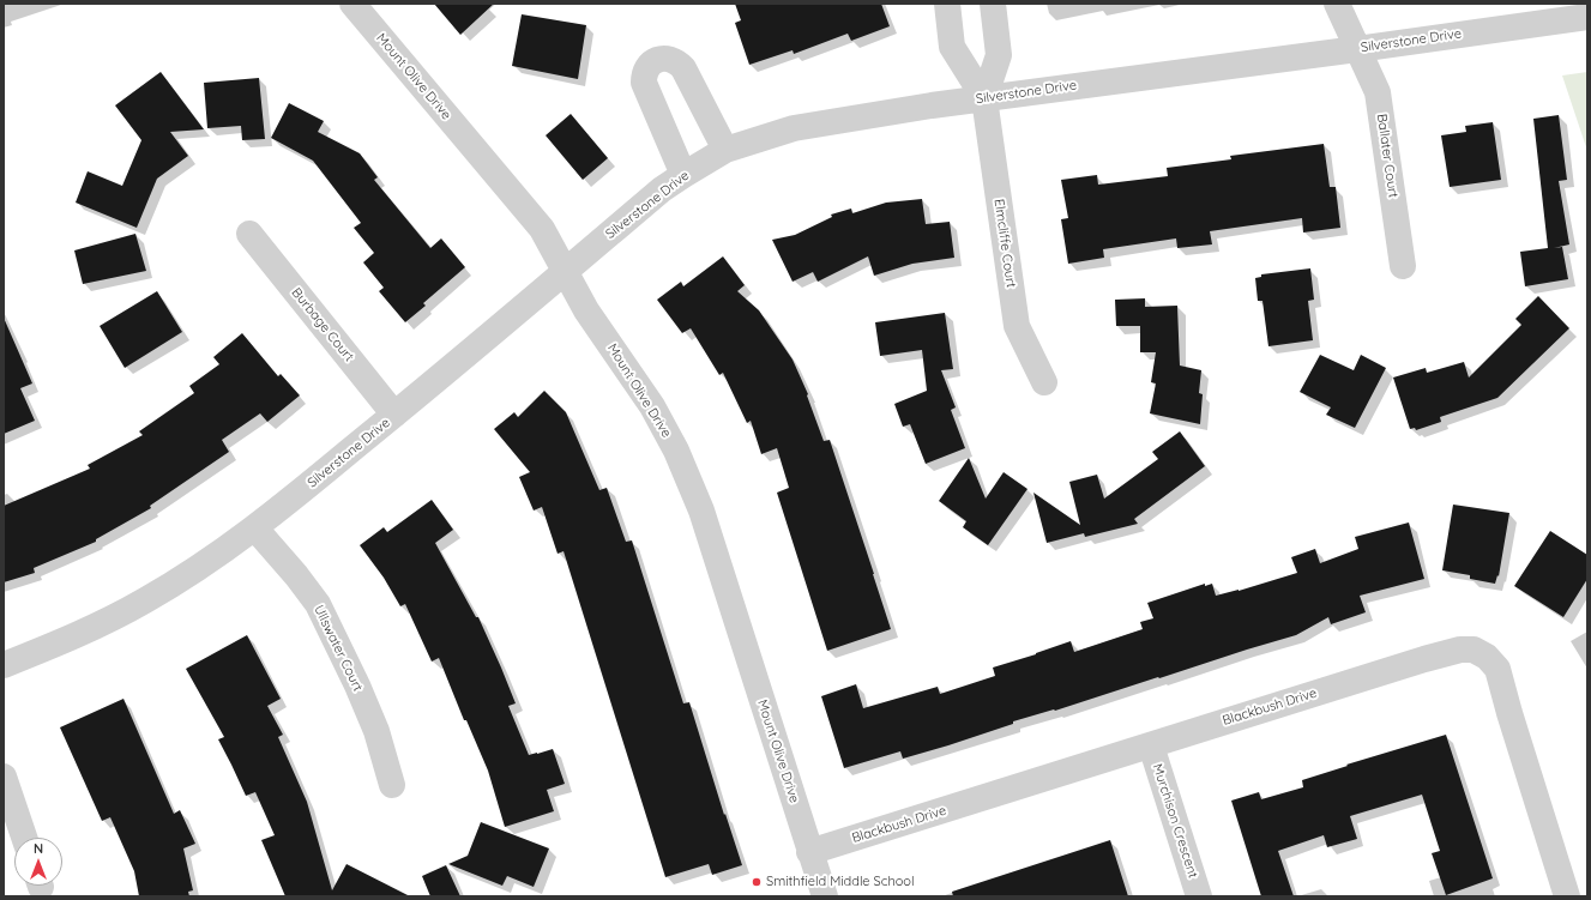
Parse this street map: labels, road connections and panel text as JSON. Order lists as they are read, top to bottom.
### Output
{
  "streets": {
    "street": [
      "Silverstone Drive",
      "Mount Olive Drive",
      "Ballater Court",
      "Elmcliffe Court",
      "Burbage Court",
      "Ullswater Court",
      "Blackbush Drive",
      "Murchison Crescent"
    ]
  },
  "crossings": [
    ["Silverstone Drive", "Mount Olive Drive"],
    ["Silverstone Drive", "Ballater Court"],
    ["Silverstone Drive", "Elmcliffe Court"],
    ["Silverstone Drive", "Burbage Court"],
    ["Silverstone Drive", "Ullswater Court"],
    ["Mount Olive Drive", "Blackbush Drive"],
    ["Blackbush Drive", "Murchison Crescent"]
  ],
  "places": ["Smithfield Middle School"],
  "north": "top"
}
